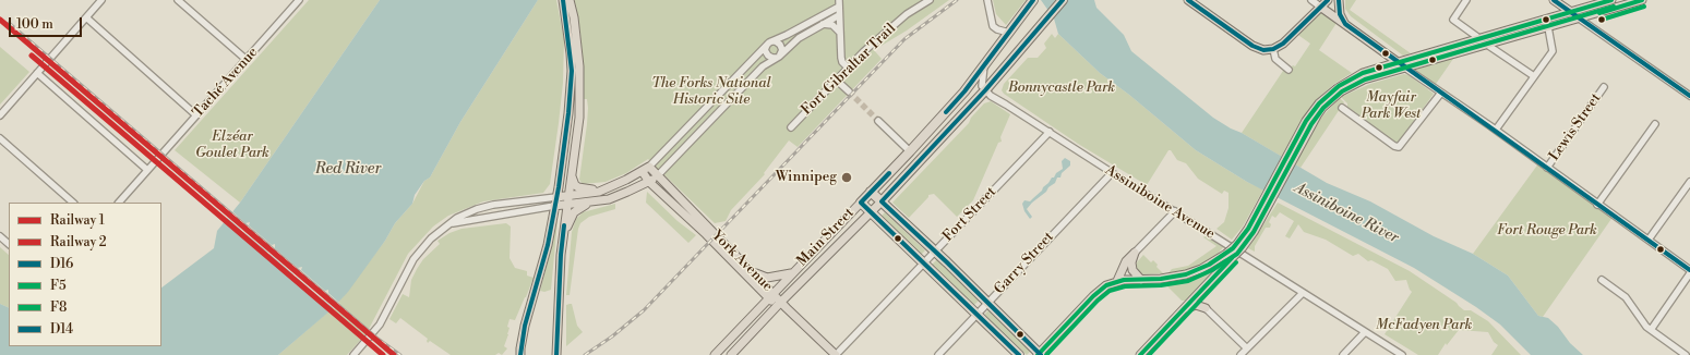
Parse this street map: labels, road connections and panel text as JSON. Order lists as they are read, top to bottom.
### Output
{
  "streets": {
    "highway": ["Main Street"],
    "main road": ["York Avenue"],
    "street": [
      "Fort Gibraltar Trail",
      "Taché Avenue",
      "Lewis Street",
      "Assiniboine Avenue",
      "Fort Street",
      "Garry Street"
    ]
  },
  "crossings": [
    ["Assiniboine Avenue", "Fort Street"],
    ["Assiniboine Avenue", "Main Street"],
    ["Assiniboine Avenue", "Garry Street"],
    ["Fort Street", "York Avenue"],
    ["Main Street", "York Avenue"]
  ],
  "water": ["Red River", "Assiniboine River"],
  "parks": [
    "The Forks National Historic Site",
    "Bonnycastle Park",
    "Mayfair Park West",
    "Elzéar Goulet Park",
    "Fort Rouge Park",
    "McFadyen Park"
  ],
  "places": ["Winnipeg"],
  "lines": [
    "transit line D16",
    "transit line F5",
    "transit line D14",
    "transit line F8",
    "rail line 1",
    "rail line 2"
  ],
  "legend": [
    "Railway 1",
    "Railway 2",
    "D16",
    "F5",
    "F8",
    "D14"
  ],
  "scale_bar": "100 m"
}
